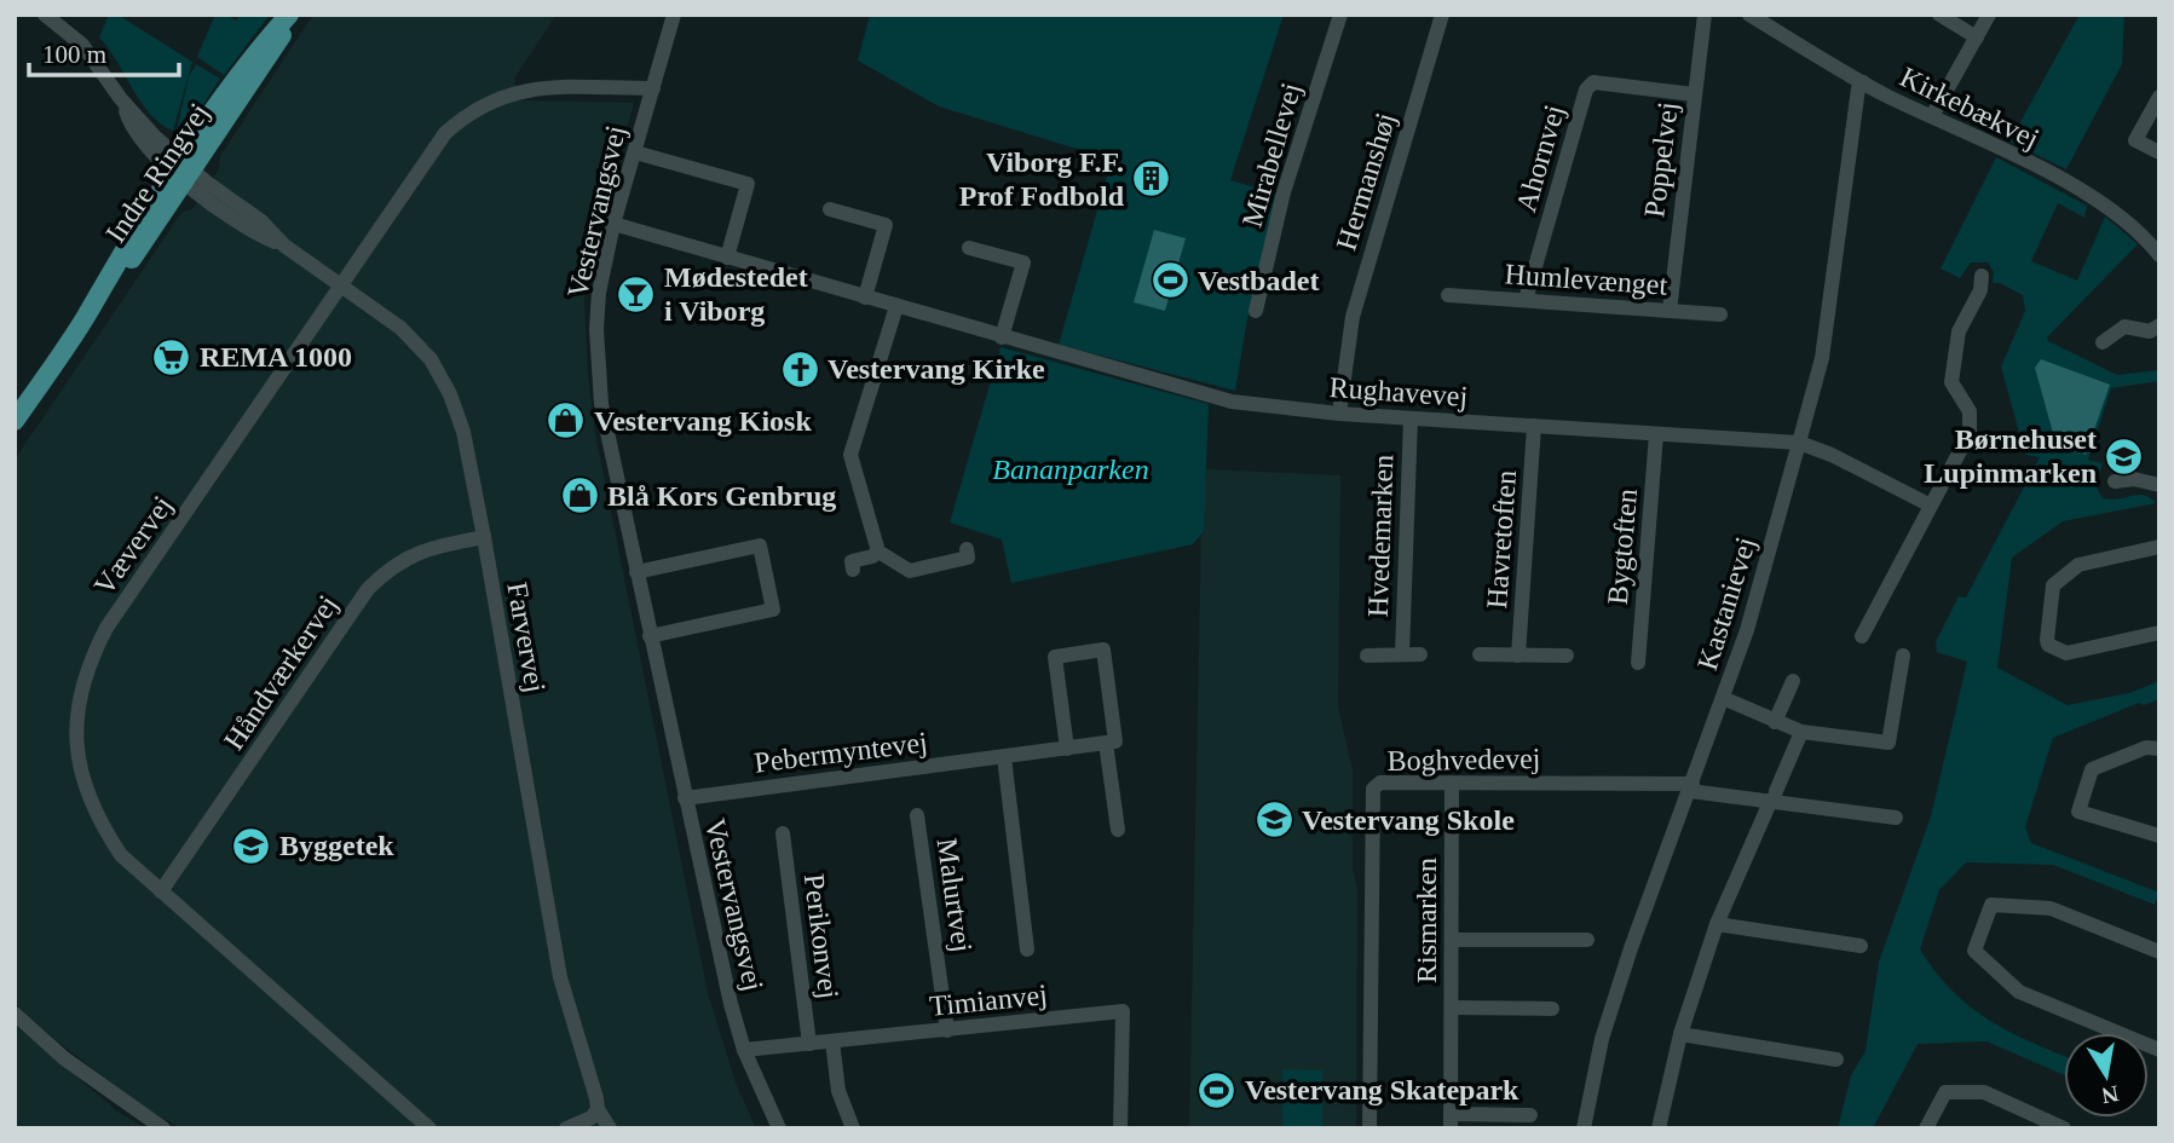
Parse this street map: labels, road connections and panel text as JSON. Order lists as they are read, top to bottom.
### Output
{
  "streets": {
    "main road": ["Indre Ringvej"],
    "street": [
      "Kirkebækvej",
      "Mirabellevej",
      "Ahornvej",
      "Poppelvej",
      "Hermanshøj",
      "Vestervangsvej",
      "Humlevænget",
      "Rughavevej",
      "Hvedemarken",
      "Havretoften",
      "Vævervej",
      "Bygtoften",
      "Kastanievej",
      "Farvervej",
      "Håndværkervej",
      "Pebermyntevej",
      "Boghvedevej",
      "Malurtvej",
      "Rismarken",
      "Perikonvej",
      "Timianvej"
    ]
  },
  "crossings": [
    ["Kirkebækvej", "Kastanievej"],
    ["Ahornvej", "Poppelvej"],
    ["Ahornvej", "Humlevænget"],
    ["Poppelvej", "Humlevænget"],
    ["Indre Ringvej", "Farvervej"],
    ["Hermanshøj", "Rughavevej"],
    ["Vestervangsvej", "Rughavevej"],
    ["Vestervangsvej", "Vævervej"],
    ["Vestervangsvej", "Pebermyntevej"],
    ["Vestervangsvej", "Timianvej"],
    ["Rughavevej", "Hvedemarken"],
    ["Rughavevej", "Havretoften"],
    ["Rughavevej", "Bygtoften"],
    ["Rughavevej", "Kastanievej"],
    ["Vævervej", "Farvervej"],
    ["Vævervej", "Håndværkervej"],
    ["Kastanievej", "Boghvedevej"],
    ["Farvervej", "Håndværkervej"],
    ["Boghvedevej", "Rismarken"],
    ["Malurtvej", "Timianvej"],
    ["Perikonvej", "Timianvej"]
  ],
  "parks": ["Bananparken"],
  "places": {
    "building": ["Viborg F.F. Prof Fodbold"],
    "sports": ["Vestbadet", "Vestervang Skatepark"],
    "bar": ["Mødestedet i Viborg"],
    "supermarket": ["REMA 1000"],
    "church": ["Vestervang Kirke"],
    "shop": ["Vestervang Kiosk", "Blå Kors Genbrug"],
    "school or university": ["Børnehuset Lupinmarken", "Vestervang Skole", "Byggetek"]
  },
  "scale_bar": "100 m",
  "north": "bottom"
}
